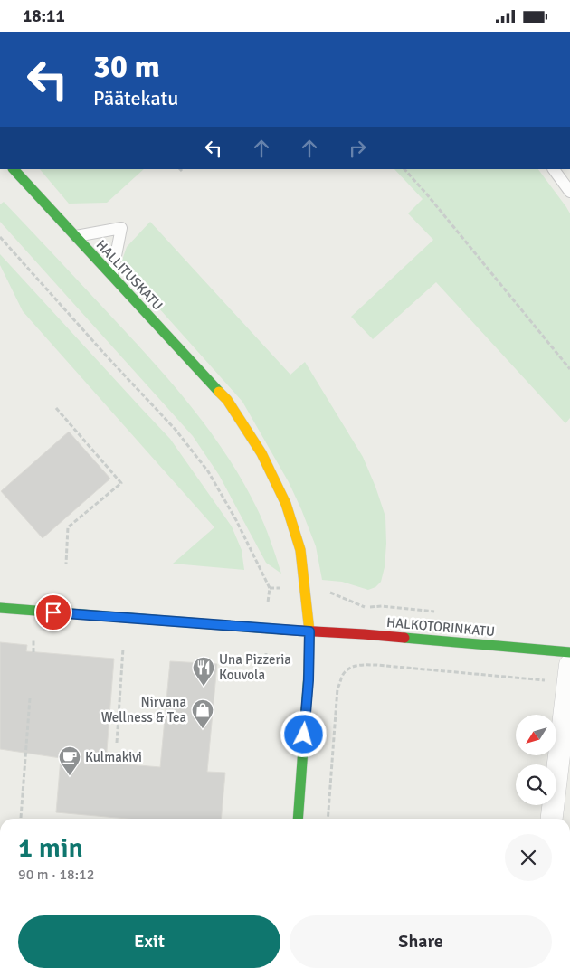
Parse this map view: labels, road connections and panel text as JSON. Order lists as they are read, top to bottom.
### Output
{
  "streets": {
    "street": ["HALLITUSKATU", "HALKOTORINKATU"]
  },
  "crossings": [
    ["HALLITUSKATU", "HALKOTORINKATU"]
  ],
  "places": {
    "restaurant": ["Una Pizzeria Kouvola"],
    "shop": ["Nirvana Wellness & Tea"],
    "cafe": ["Kulmakivi"]
  },
  "north": "bottom left",
  "page": {
    "status": "18:11",
    "turn": ["30 m", "Päätekatu"],
    "heading": ["1 min", "90 m · 18:12"],
    "buttons": ["Exit", "Share"]
  }
}
